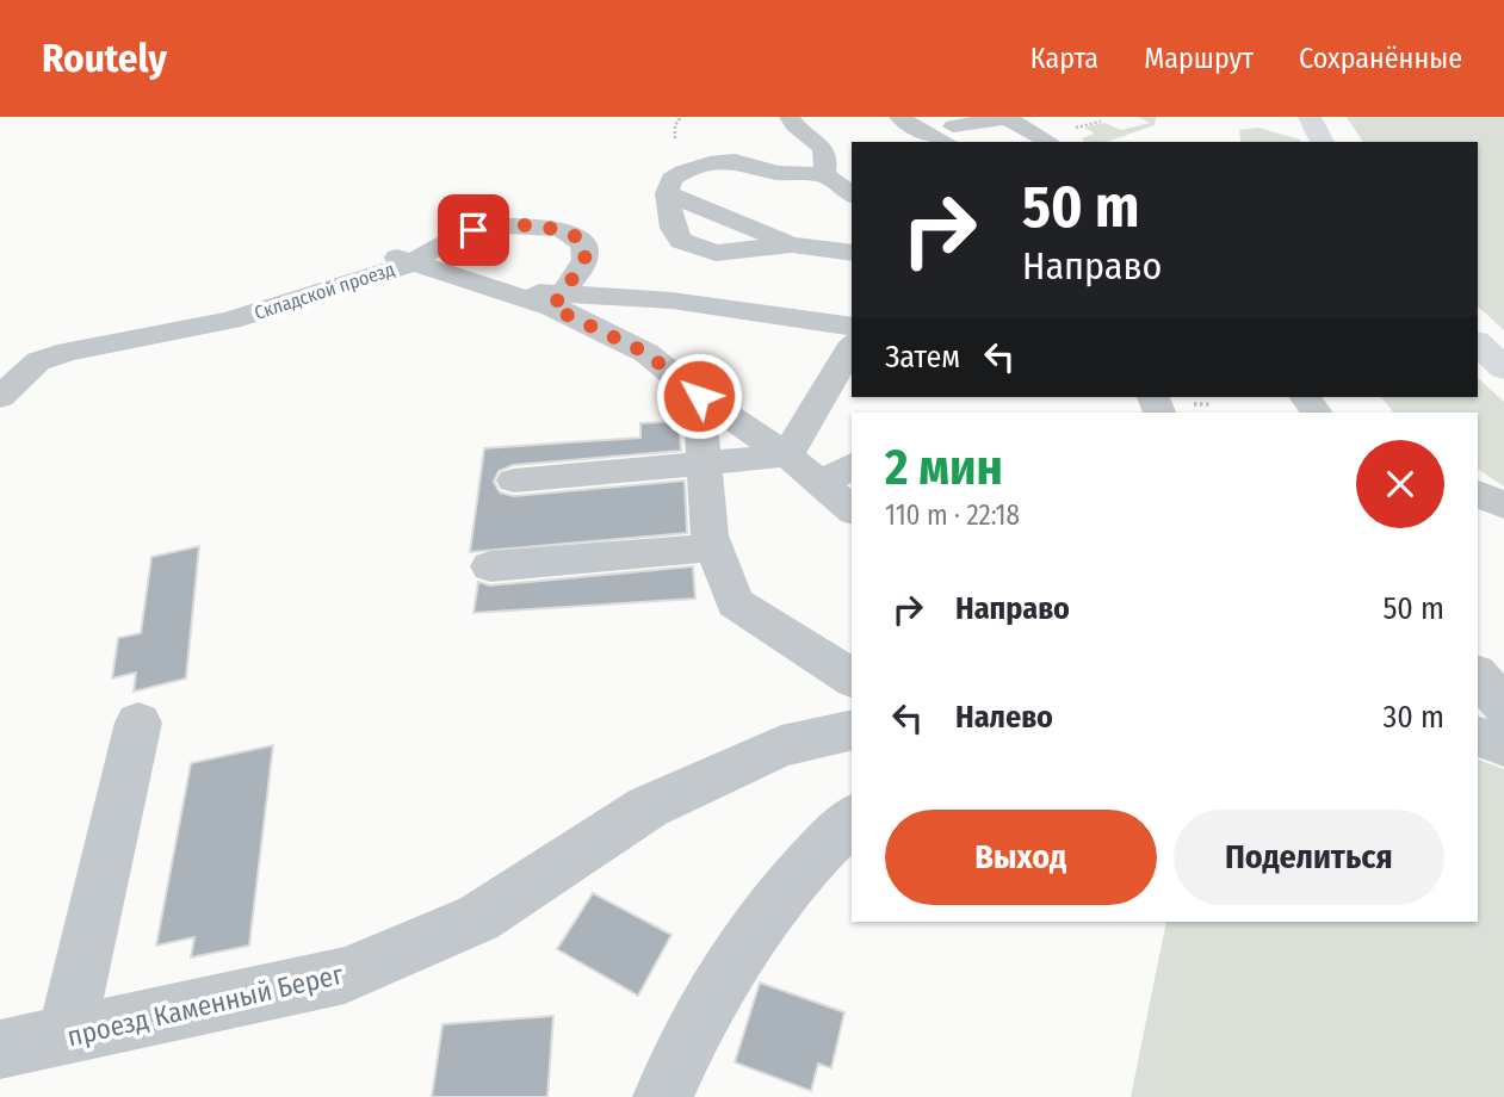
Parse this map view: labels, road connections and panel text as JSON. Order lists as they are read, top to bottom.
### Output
{
  "streets": {
    "street": ["Складской проезд", "проезд Каменный Берег"]
  },
  "page": {
    "header": "Routely",
    "nav": ["Карта", "Маршрут", "Сохранённые"],
    "turn": ["50 m", "Направо"],
    "then": "Затем",
    "heading": ["2 мин", "110 m · 22:18"],
    "list": [
      {
        "name": "Направо",
        "value": "50 m"
      },
      {
        "name": "Налево",
        "value": "30 m"
      }
    ],
    "buttons": ["Выход", "Поделиться"]
  }
}
